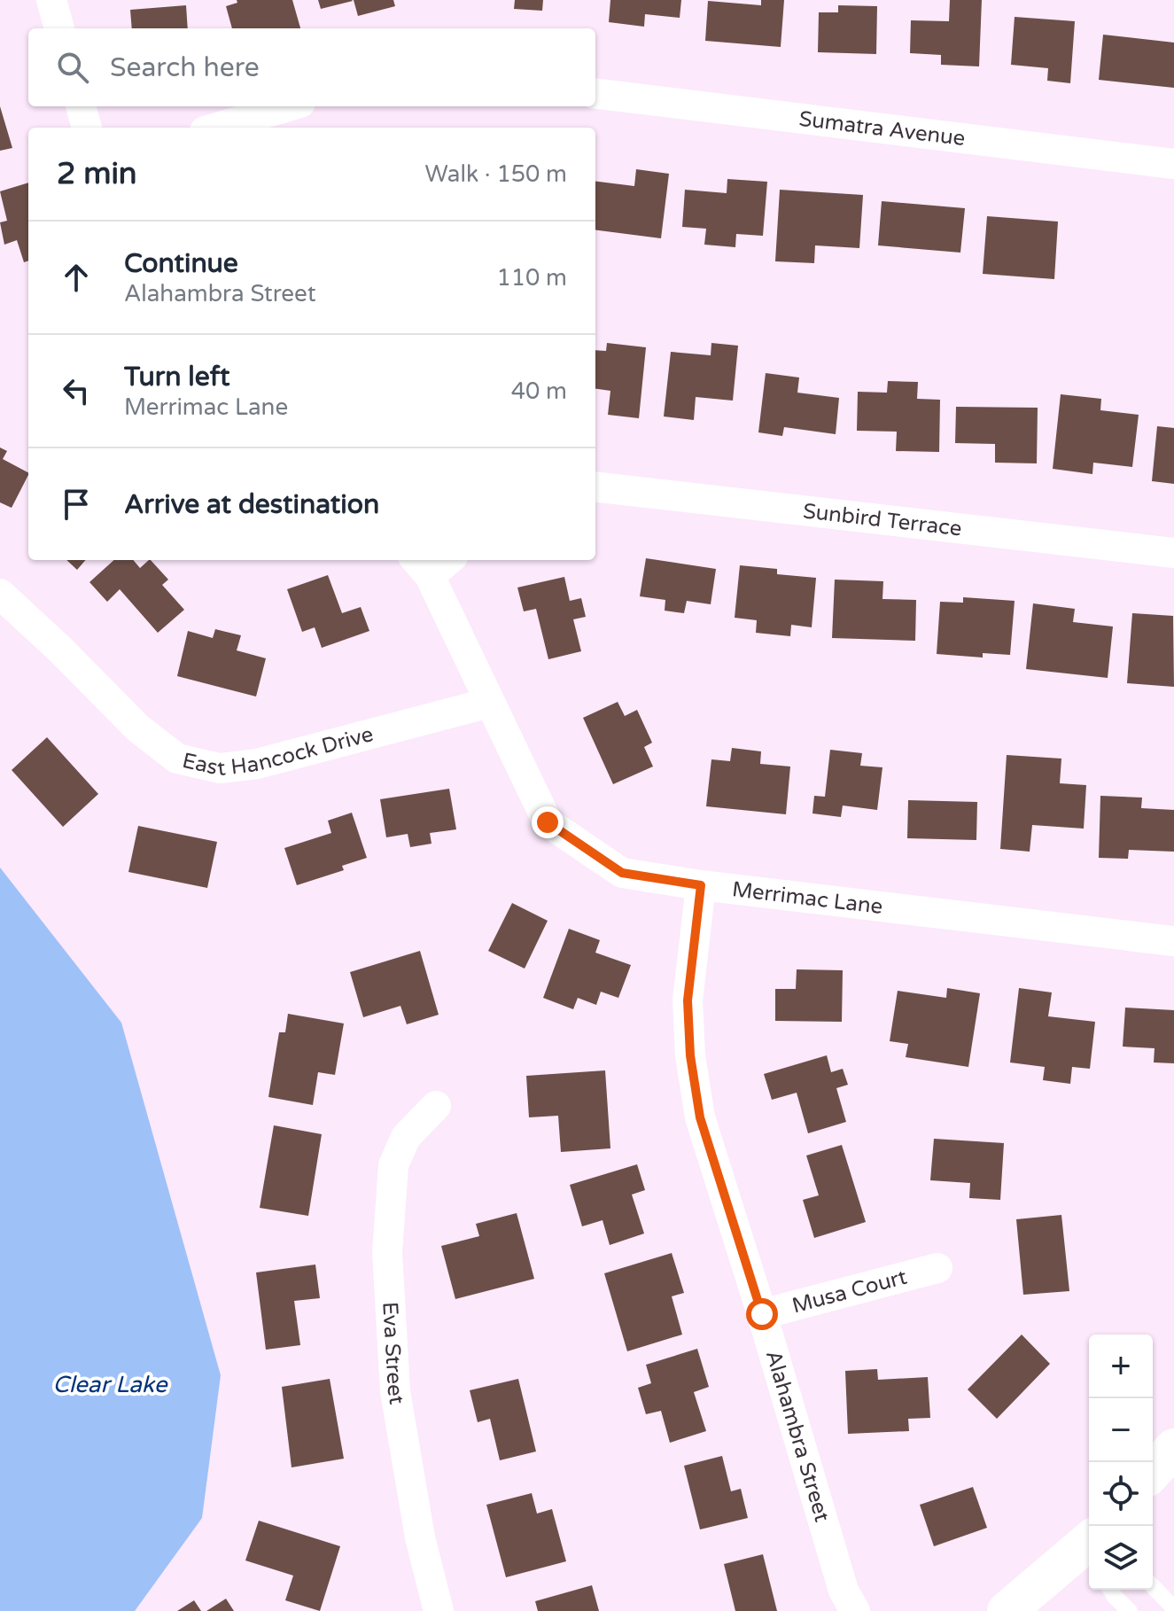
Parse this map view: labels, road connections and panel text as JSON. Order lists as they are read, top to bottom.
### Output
{
  "streets": {
    "street": [
      "Sumatra Avenue",
      "Sunbird Terrace",
      "East Hancock Drive",
      "Merrimac Lane",
      "Musa Court",
      "Eva Street",
      "Alahambra Street"
    ]
  },
  "crossings": [
    ["East Hancock Drive", "Merrimac Lane"],
    ["Merrimac Lane", "Alahambra Street"],
    ["Musa Court", "Alahambra Street"]
  ],
  "water": ["Clear Lake"],
  "page": {
    "search": "Search here",
    "heading": ["2 min", "Walk · 150 m"],
    "list": [
      ["Continue", "Alahambra Street", "110 m"],
      ["Turn left", "Merrimac Lane", "40 m"],
      "Arrive at destination"
    ],
    "map_buttons": ["+", "−"]
  }
}
